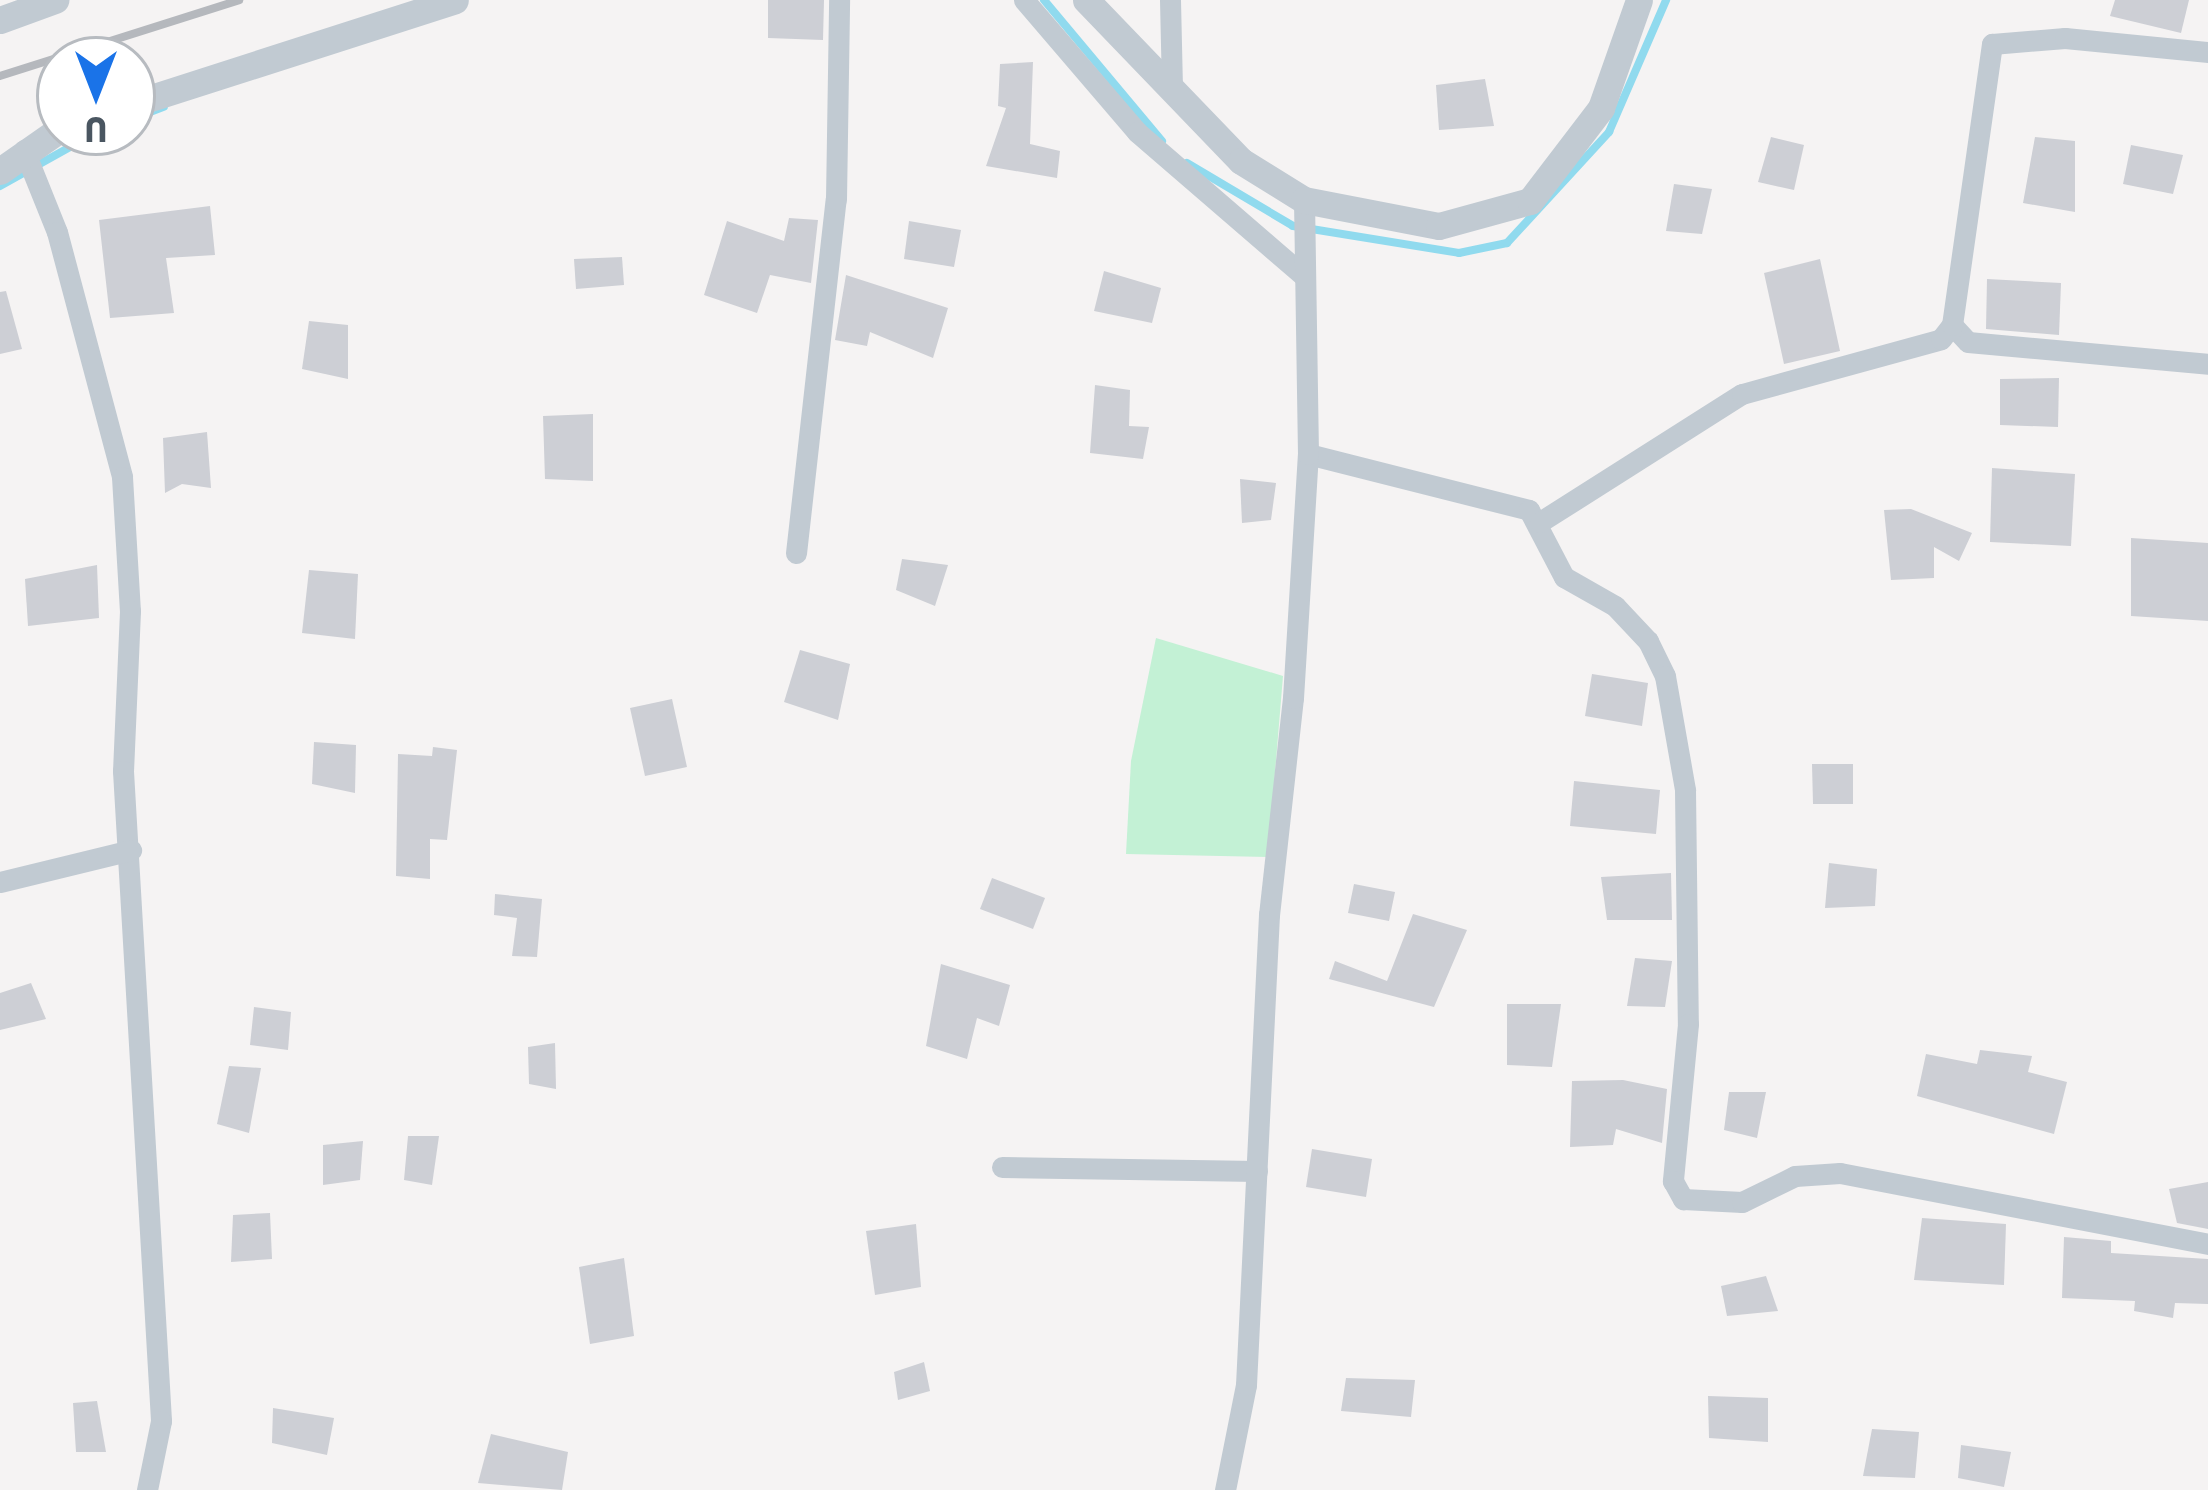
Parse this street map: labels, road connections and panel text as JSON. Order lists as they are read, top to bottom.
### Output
{
  "north": "bottom"
}
